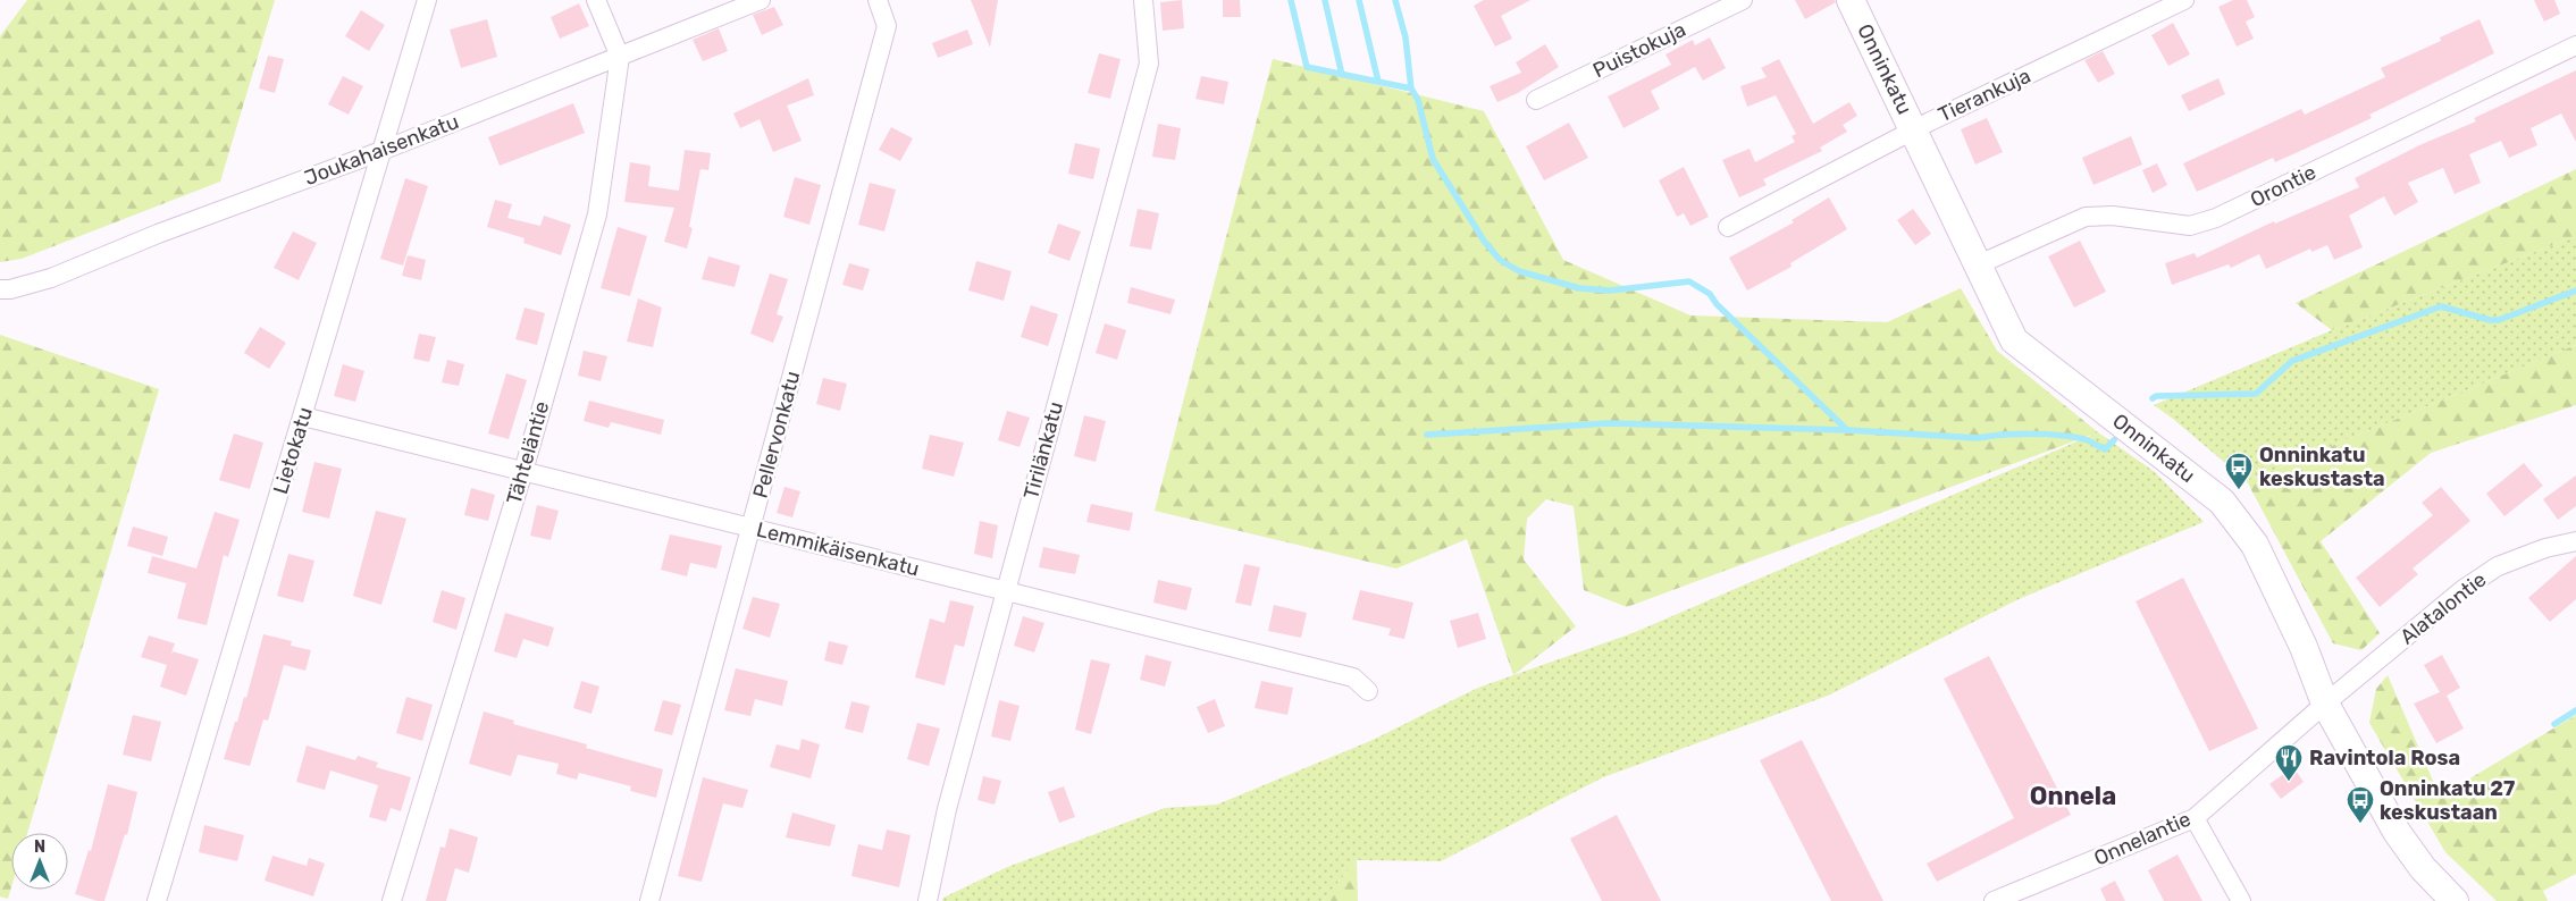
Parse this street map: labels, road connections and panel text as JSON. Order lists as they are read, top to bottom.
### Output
{
  "streets": {
    "street": [
      "Puistokuja",
      "Onninkatu",
      "Tierankuja",
      "Joukahaisenkatu",
      "Orontie",
      "Pellervonkatu",
      "Lietokatu",
      "Tirilänkatu",
      "Tähteläntie",
      "Lemmikäisenkatu",
      "Alatalontie",
      "Onnelantie"
    ]
  },
  "crossings": [
    ["Onninkatu", "Tierankuja"],
    ["Onninkatu", "Orontie"],
    ["Onninkatu", "Alatalontie"],
    ["Onninkatu", "Onnelantie"],
    ["Joukahaisenkatu", "Lietokatu"],
    ["Joukahaisenkatu", "Tähteläntie"],
    ["Pellervonkatu", "Lemmikäisenkatu"],
    ["Lietokatu", "Lemmikäisenkatu"],
    ["Tirilänkatu", "Lemmikäisenkatu"],
    ["Tähteläntie", "Lemmikäisenkatu"],
    ["Alatalontie", "Onnelantie"]
  ],
  "districts": ["Onnela"],
  "places": {
    "bus stop": ["Onninkatu keskustasta", "Onninkatu 27 keskustaan"],
    "restaurant": ["Ravintola Rosa"]
  },
  "north": "top"
}
